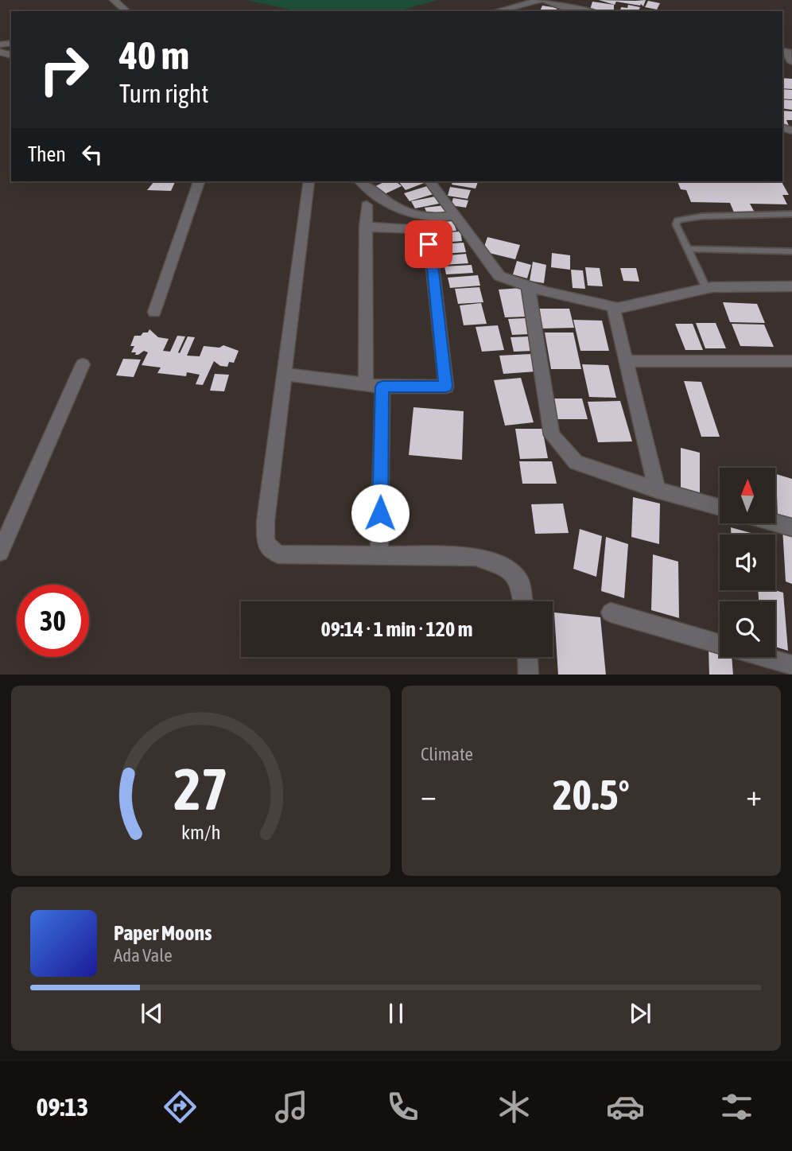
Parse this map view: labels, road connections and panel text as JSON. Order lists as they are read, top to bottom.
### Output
{
  "north": "top",
  "page": {
    "turn": ["40 m", "Turn right"],
    "then": "Then",
    "limit": "30",
    "trip": "09:14 · 1 min · 120 m",
    "tile": "Climate",
    "heat": ["−", "20.5°", "+"],
    "song": ["Paper Moons", "Ada Vale"],
    "tabs": "09:13",
    "gauge": ["27", "km/h"]
  }
}
